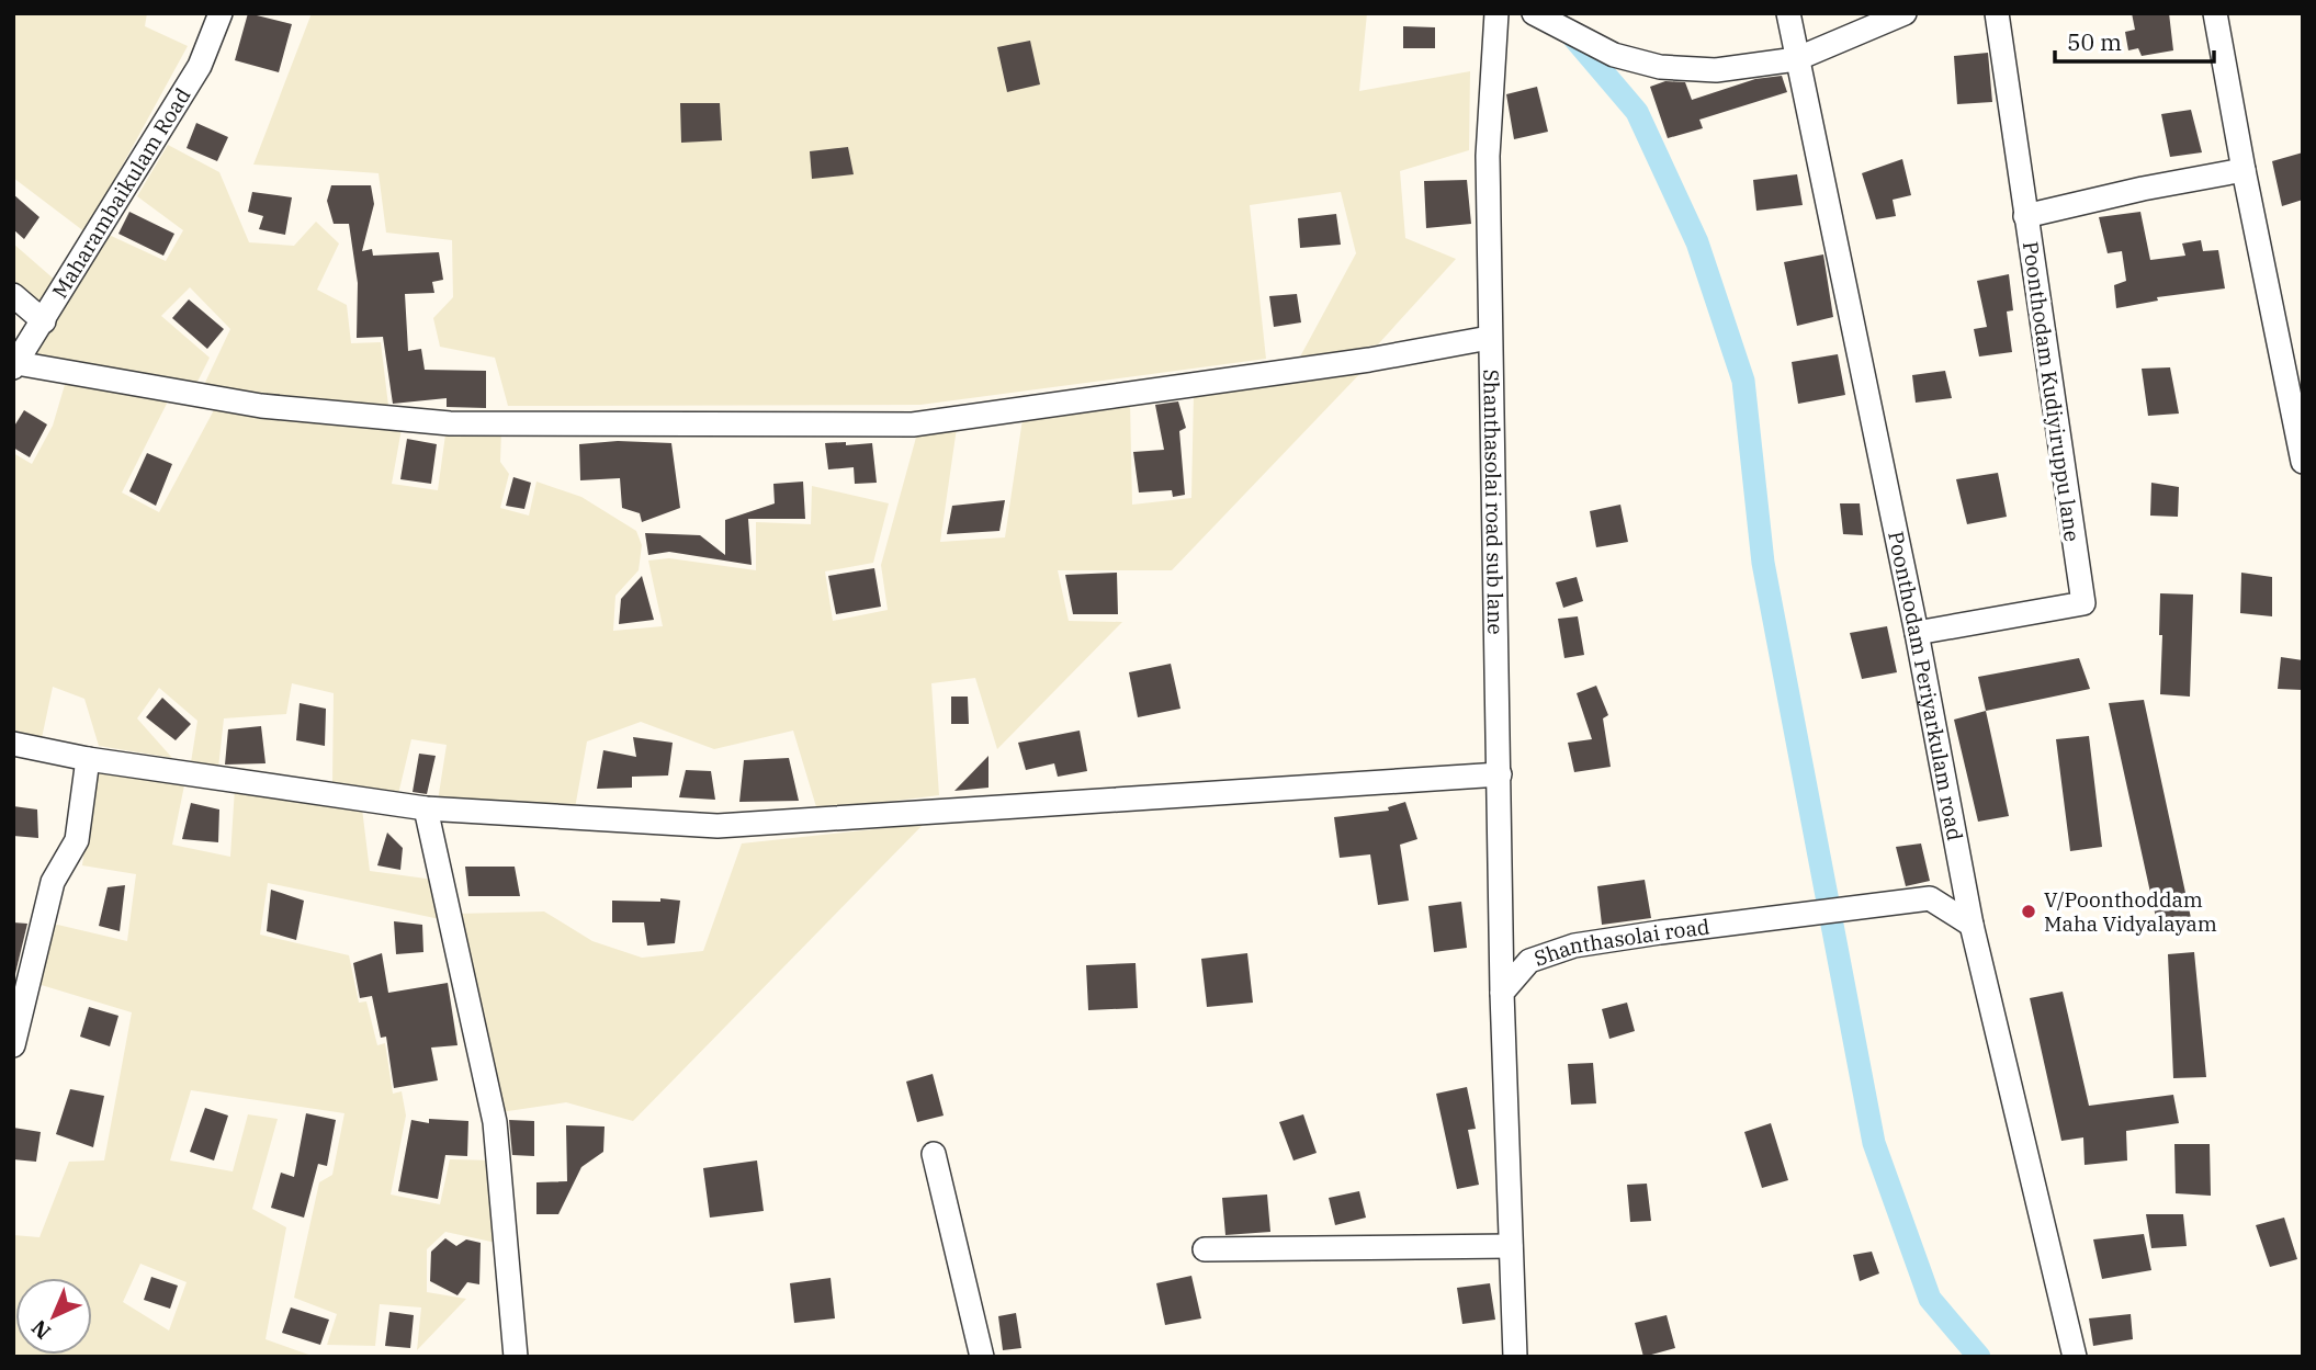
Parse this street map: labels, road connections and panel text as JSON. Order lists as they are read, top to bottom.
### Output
{
  "streets": {
    "street": [
      "Maharambaikulam Road",
      "Poonthodam Kudiyiruppu lane",
      "Shanthasolai road sub lane",
      "Poonthodam Periyarkulam road",
      "Shanthasolai road"
    ]
  },
  "crossings": [
    ["Poonthodam Kudiyiruppu lane", "Poonthodam Periyarkulam road"],
    ["Shanthasolai road sub lane", "Shanthasolai road"],
    ["Poonthodam Periyarkulam road", "Shanthasolai road"]
  ],
  "places": ["V/Poonthoddam Maha Vidyalayam"],
  "scale_bar": "50 m",
  "north": "bottom left"
}
